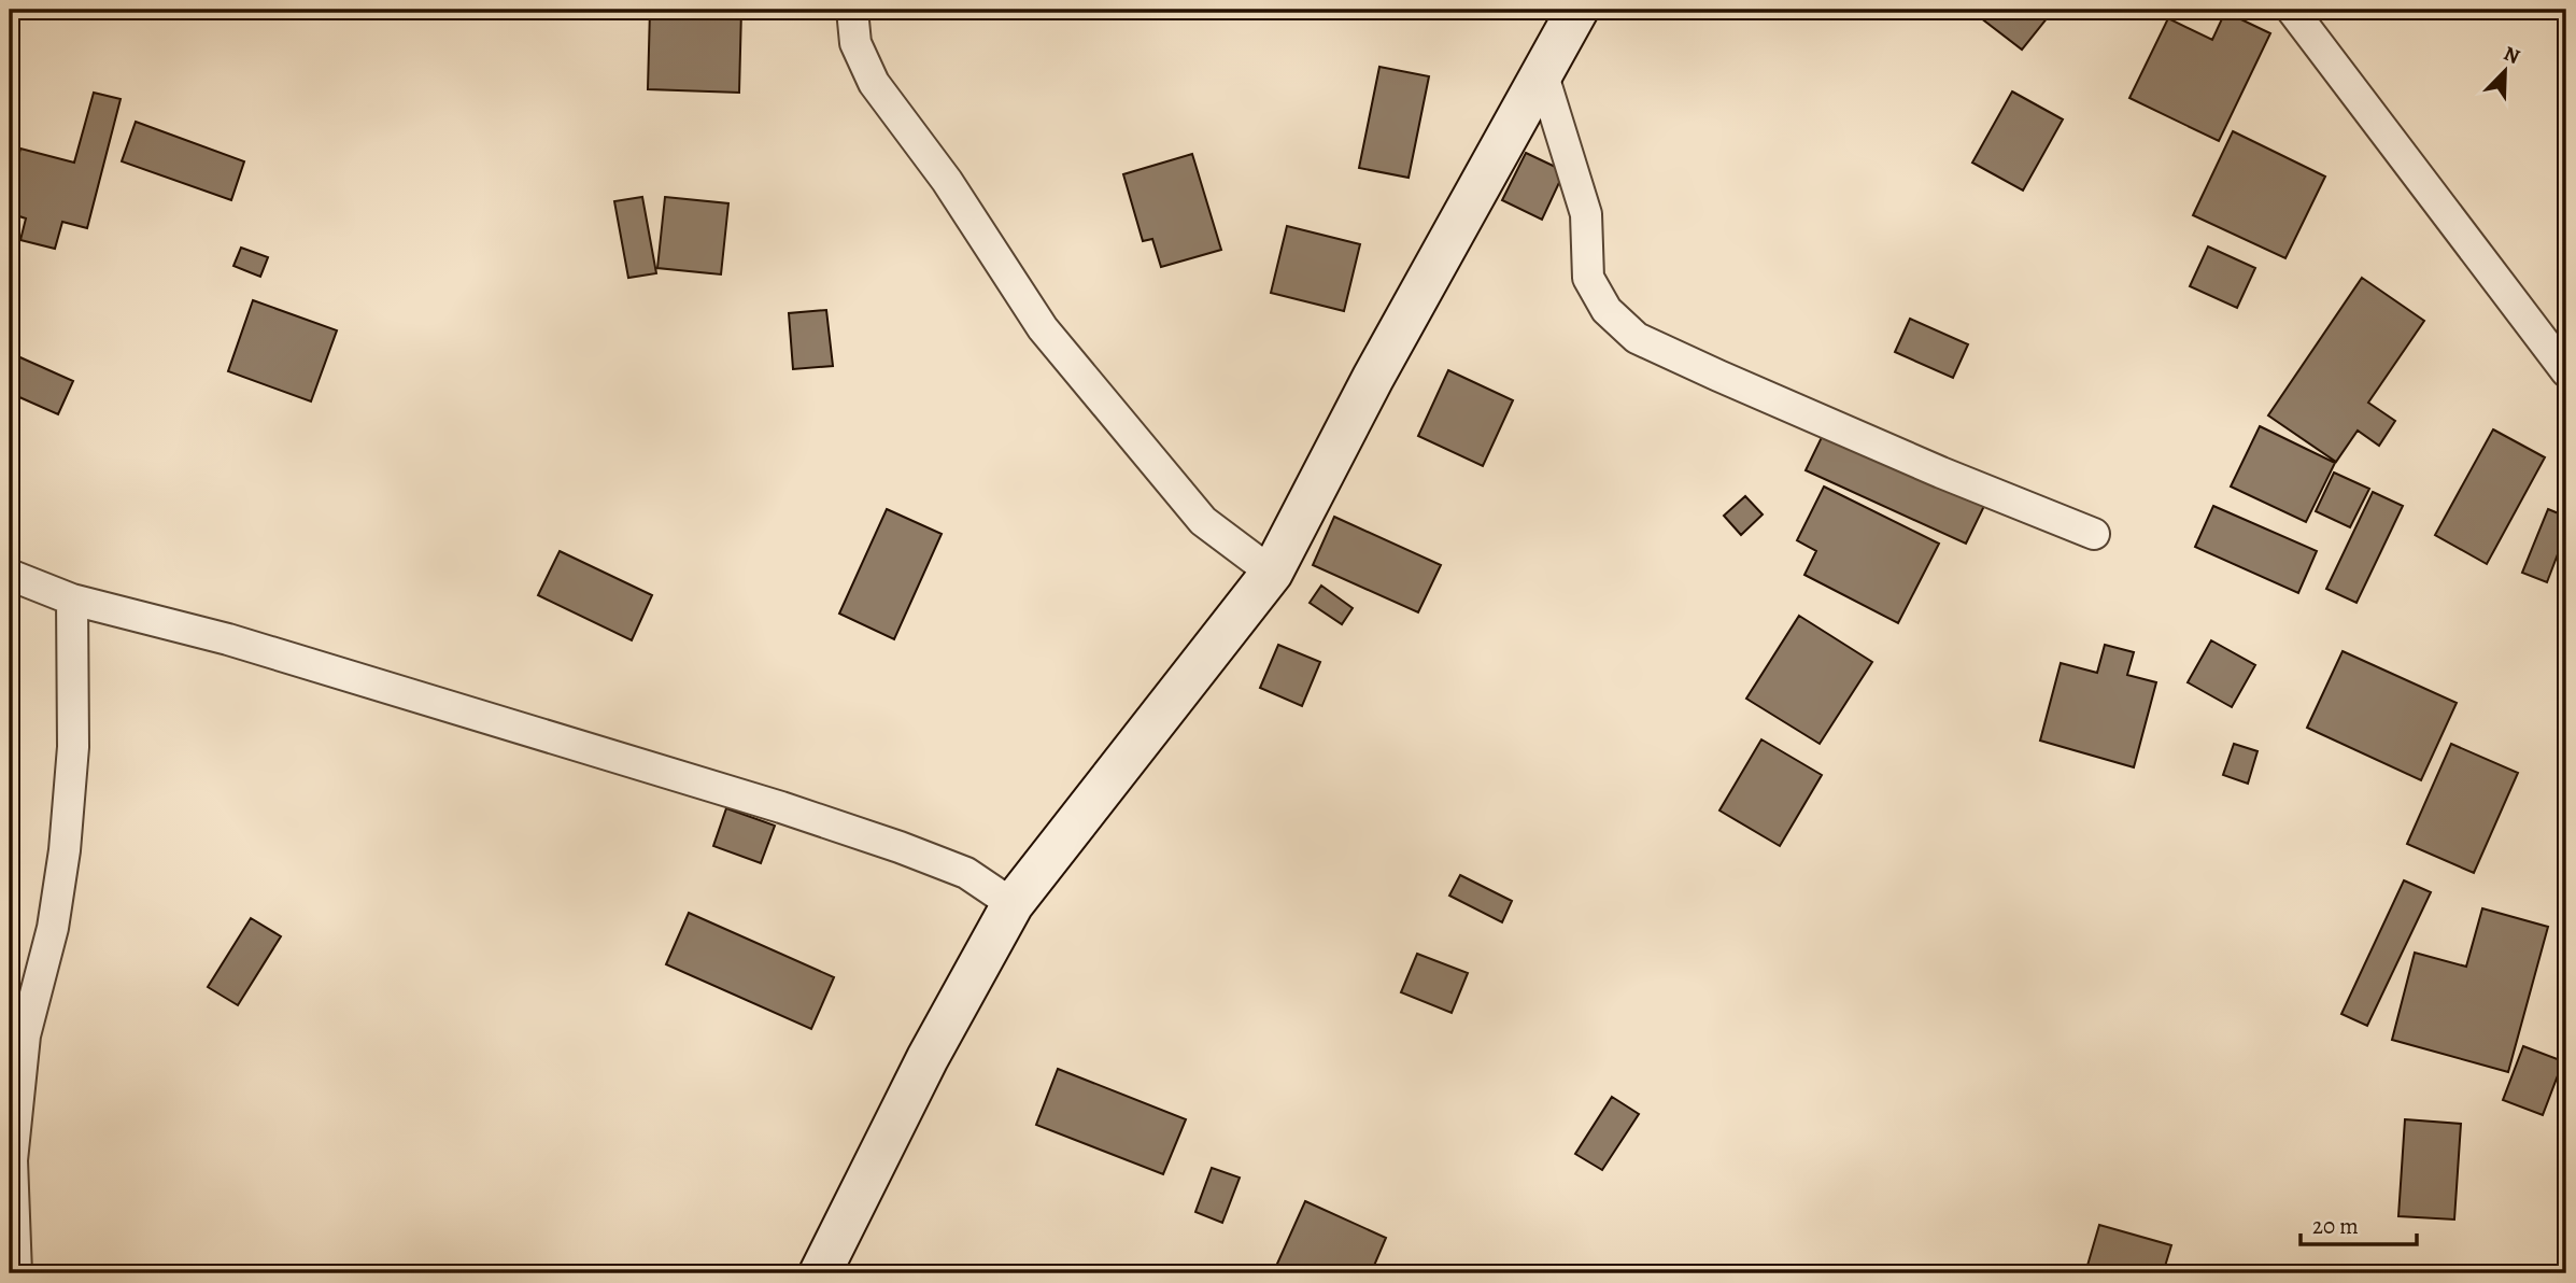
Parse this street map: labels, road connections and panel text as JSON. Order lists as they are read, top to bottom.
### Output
{
  "scale_bar": "20 m",
  "north": "top right"
}
